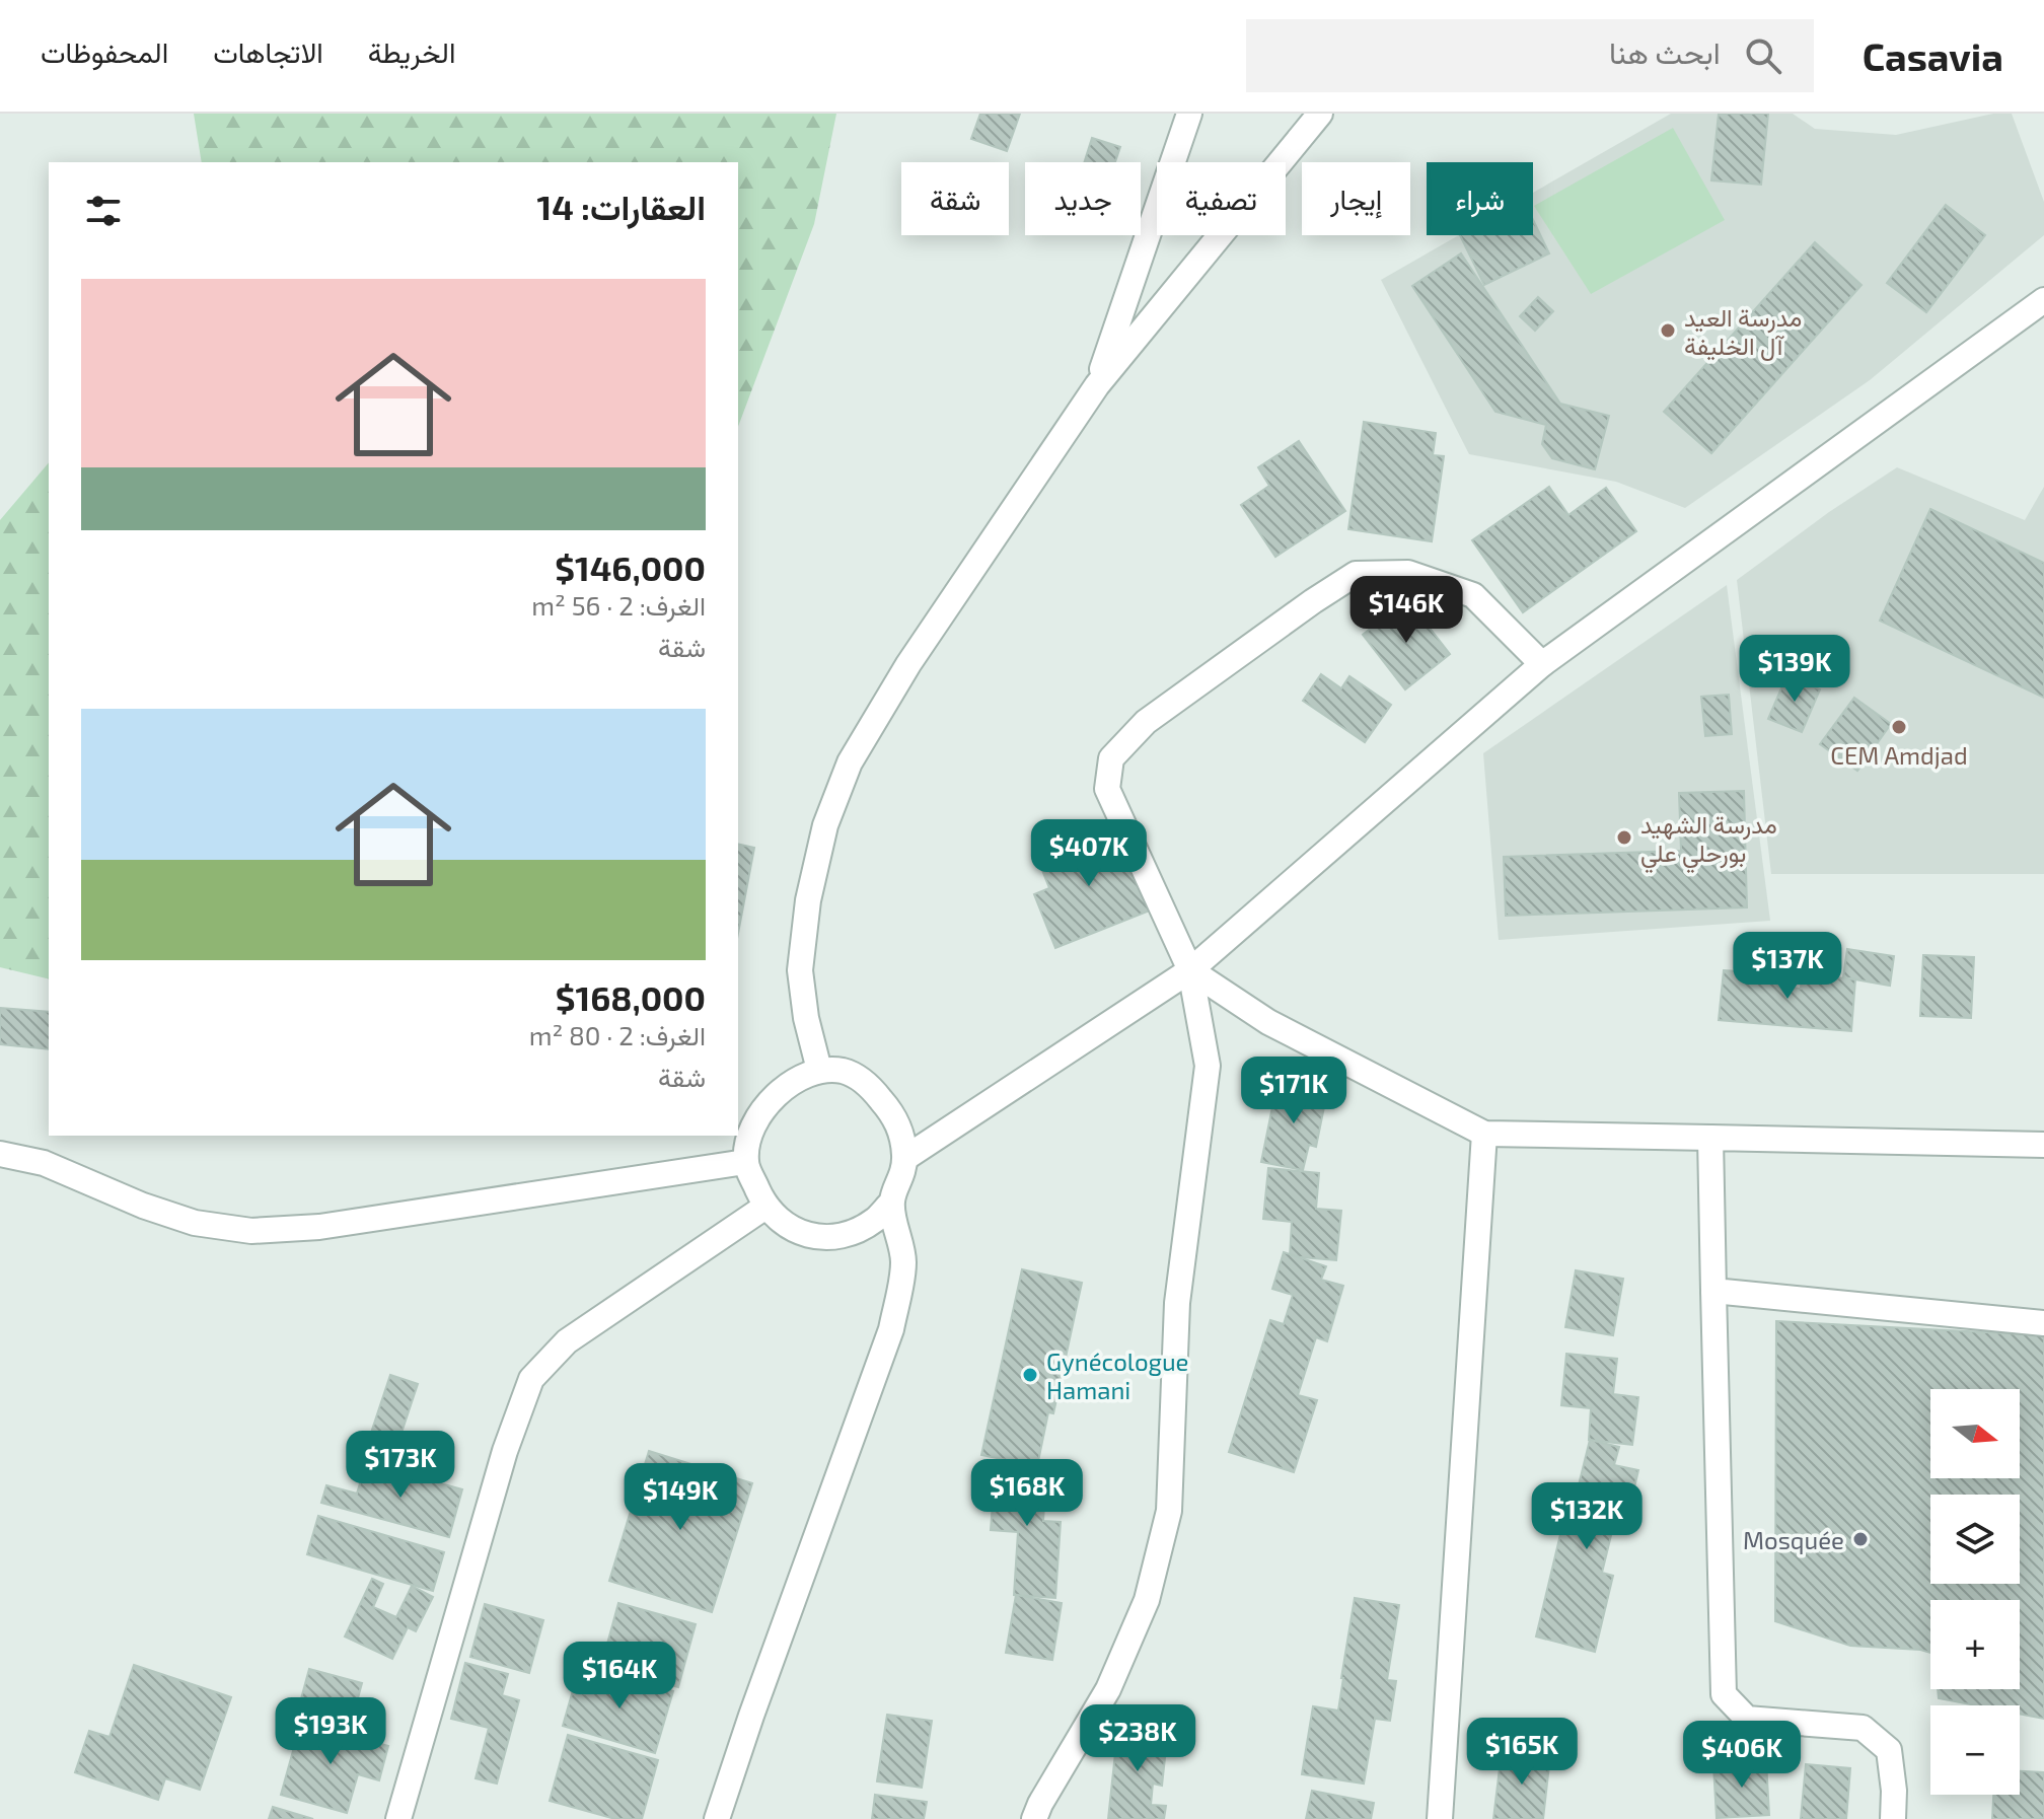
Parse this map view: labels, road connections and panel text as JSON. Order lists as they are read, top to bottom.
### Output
{
  "places": [
    "مدرسة العيد آل الخليفة",
    "CEM Amdjad",
    "مدرسة الشهيد بورحلي علي",
    "Gynécologue Hamani",
    "Mosquée"
  ],
  "north": "right",
  "page": {
    "header": "Casavia",
    "search": "ابحث هنا",
    "nav": ["الخريطة", "الاتجاهات", "المحفوظات"],
    "chip": [
      "شراء",
      "إيجار",
      "تصفية",
      "جديد",
      "شقة"
    ],
    "heading": "العقارات: 14",
    "list": [
      {
        "name": "$146,000",
        "note": "الغرف: 2 · 56 m² · شقة"
      },
      {
        "name": "$168,000",
        "note": "الغرف: 2 · 80 m² · شقة"
      }
    ],
    "price": [
      "$146K",
      "$139K",
      "$407K",
      "$137K",
      "$171K",
      "$173K",
      "$168K",
      "$149K",
      "$132K",
      "$164K",
      "$193K",
      "$238K",
      "$165K",
      "$406K"
    ],
    "map_buttons": ["+", "−"]
  }
}
